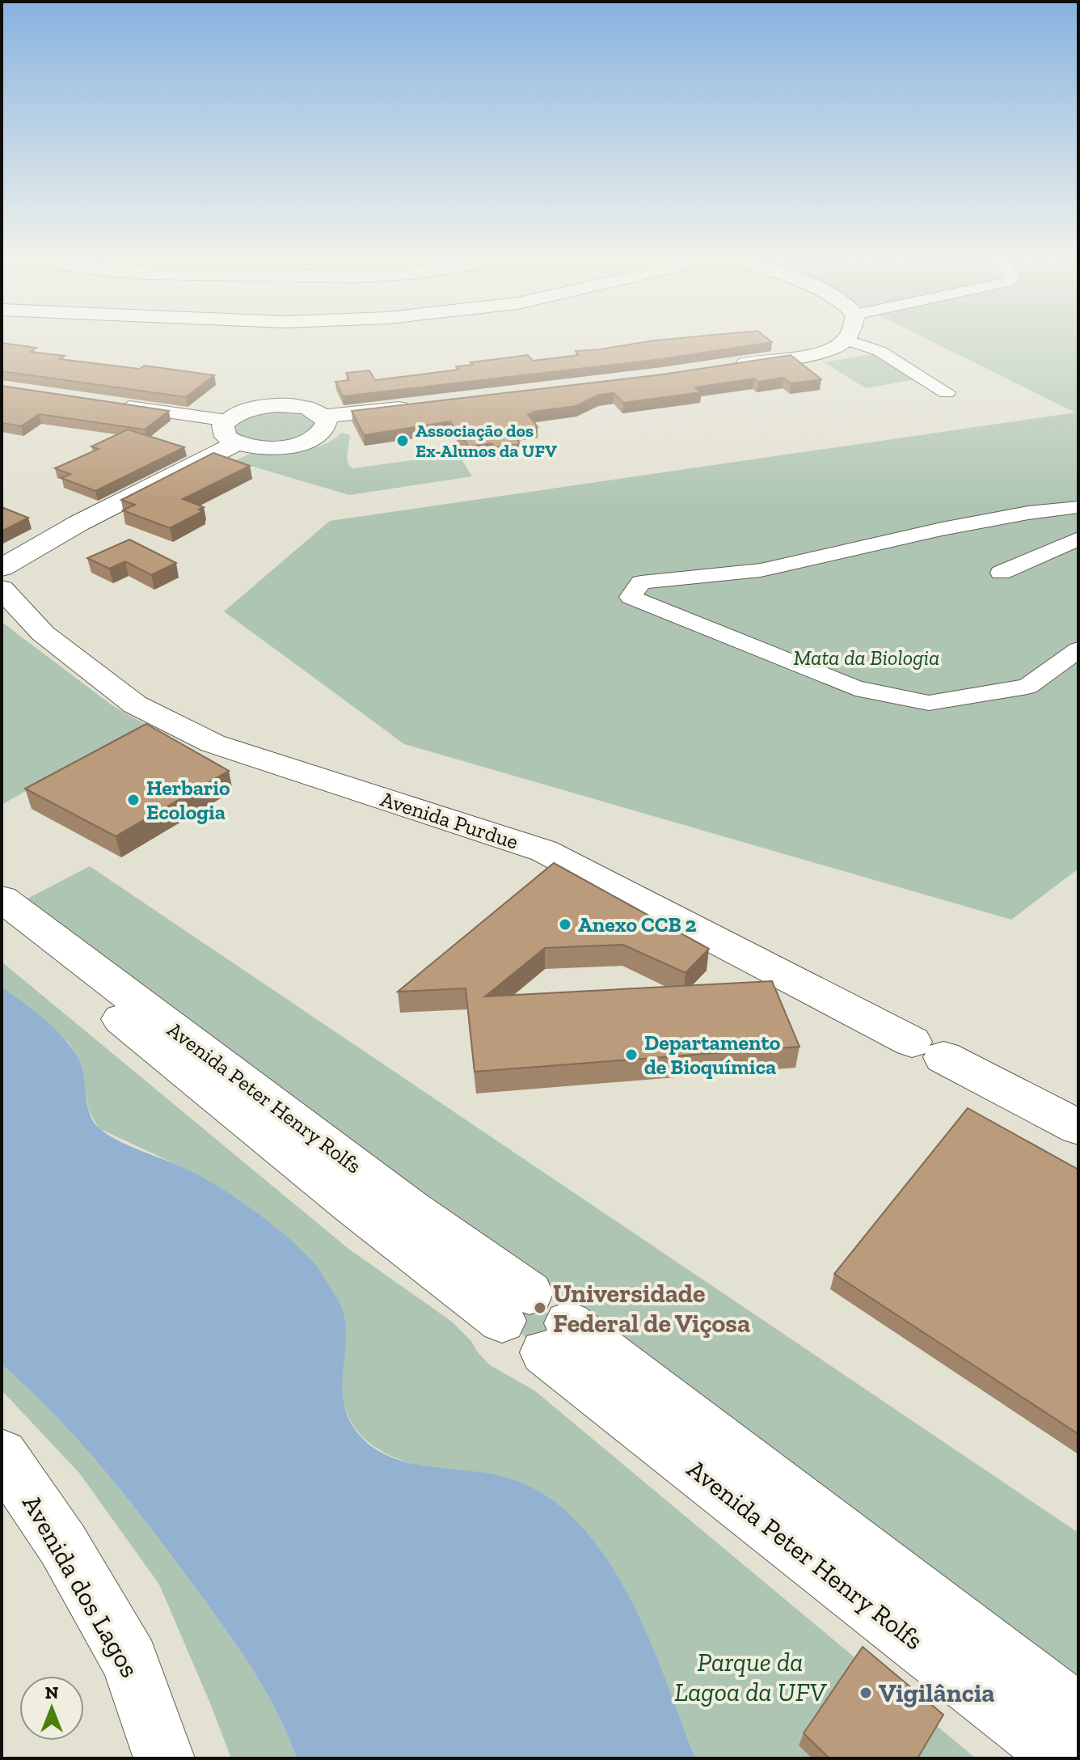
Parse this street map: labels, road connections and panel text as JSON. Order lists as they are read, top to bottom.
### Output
{
  "streets": {
    "street": ["Avenida Purdue", "Avenida Peter Henry Rolfs", "Avenida dos Lagos"]
  },
  "parks": ["Mata da Biologia", "Parque da Lagoa da UFV"],
  "places": [
    "Associação dos Ex-Alunos da UFV",
    "Herbario Ecologia",
    "Anexo CCB 2",
    "Departamento de Bioquímica",
    "Universidade Federal de Viçosa",
    "Vigilância"
  ],
  "north": "top"
}
